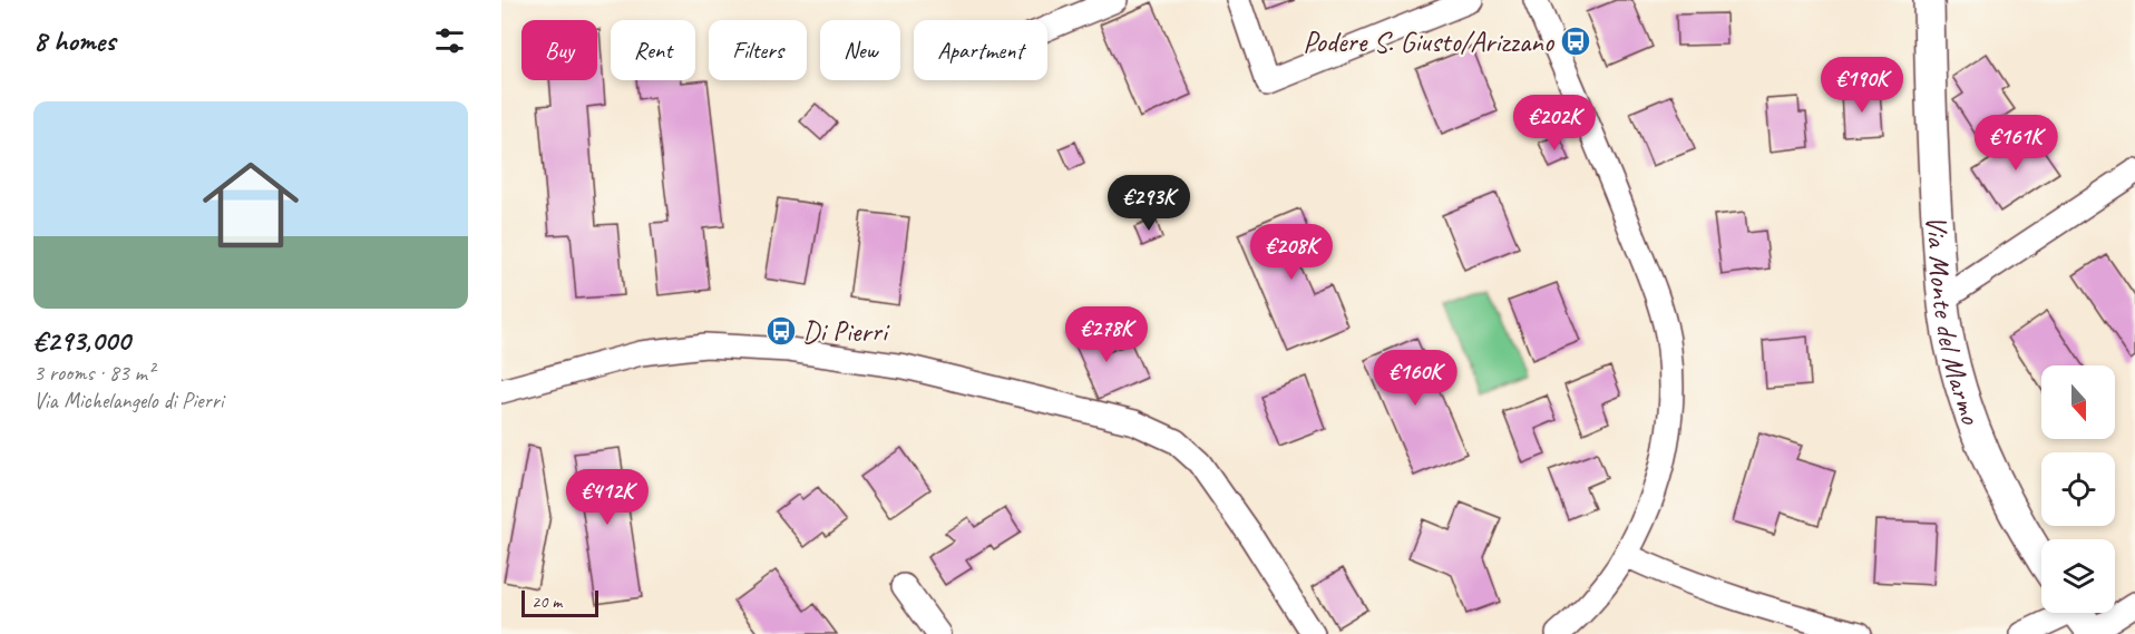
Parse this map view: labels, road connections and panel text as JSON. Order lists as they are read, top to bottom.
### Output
{
  "streets": {
    "street": ["Via Monte del Marmo"]
  },
  "places": {
    "bus stop": ["Podere S. Giusto/Arizzano", "Di Pierri"]
  },
  "scale_bar": "20 m",
  "north": "bottom",
  "page": {
    "heading": "8 homes",
    "chip": [
      "Buy",
      "Rent",
      "Filters",
      "New",
      "Apartment"
    ],
    "price": [
      "€190K",
      "€202K",
      "€161K",
      "€293K",
      "€208K",
      "€278K",
      "€160K",
      "€412K"
    ],
    "list": [
      {
        "name": "€293,000",
        "note": "3 rooms · 83 m² · Via Michelangelo di Pierri"
      }
    ],
    "scale": "20 m"
  }
}
